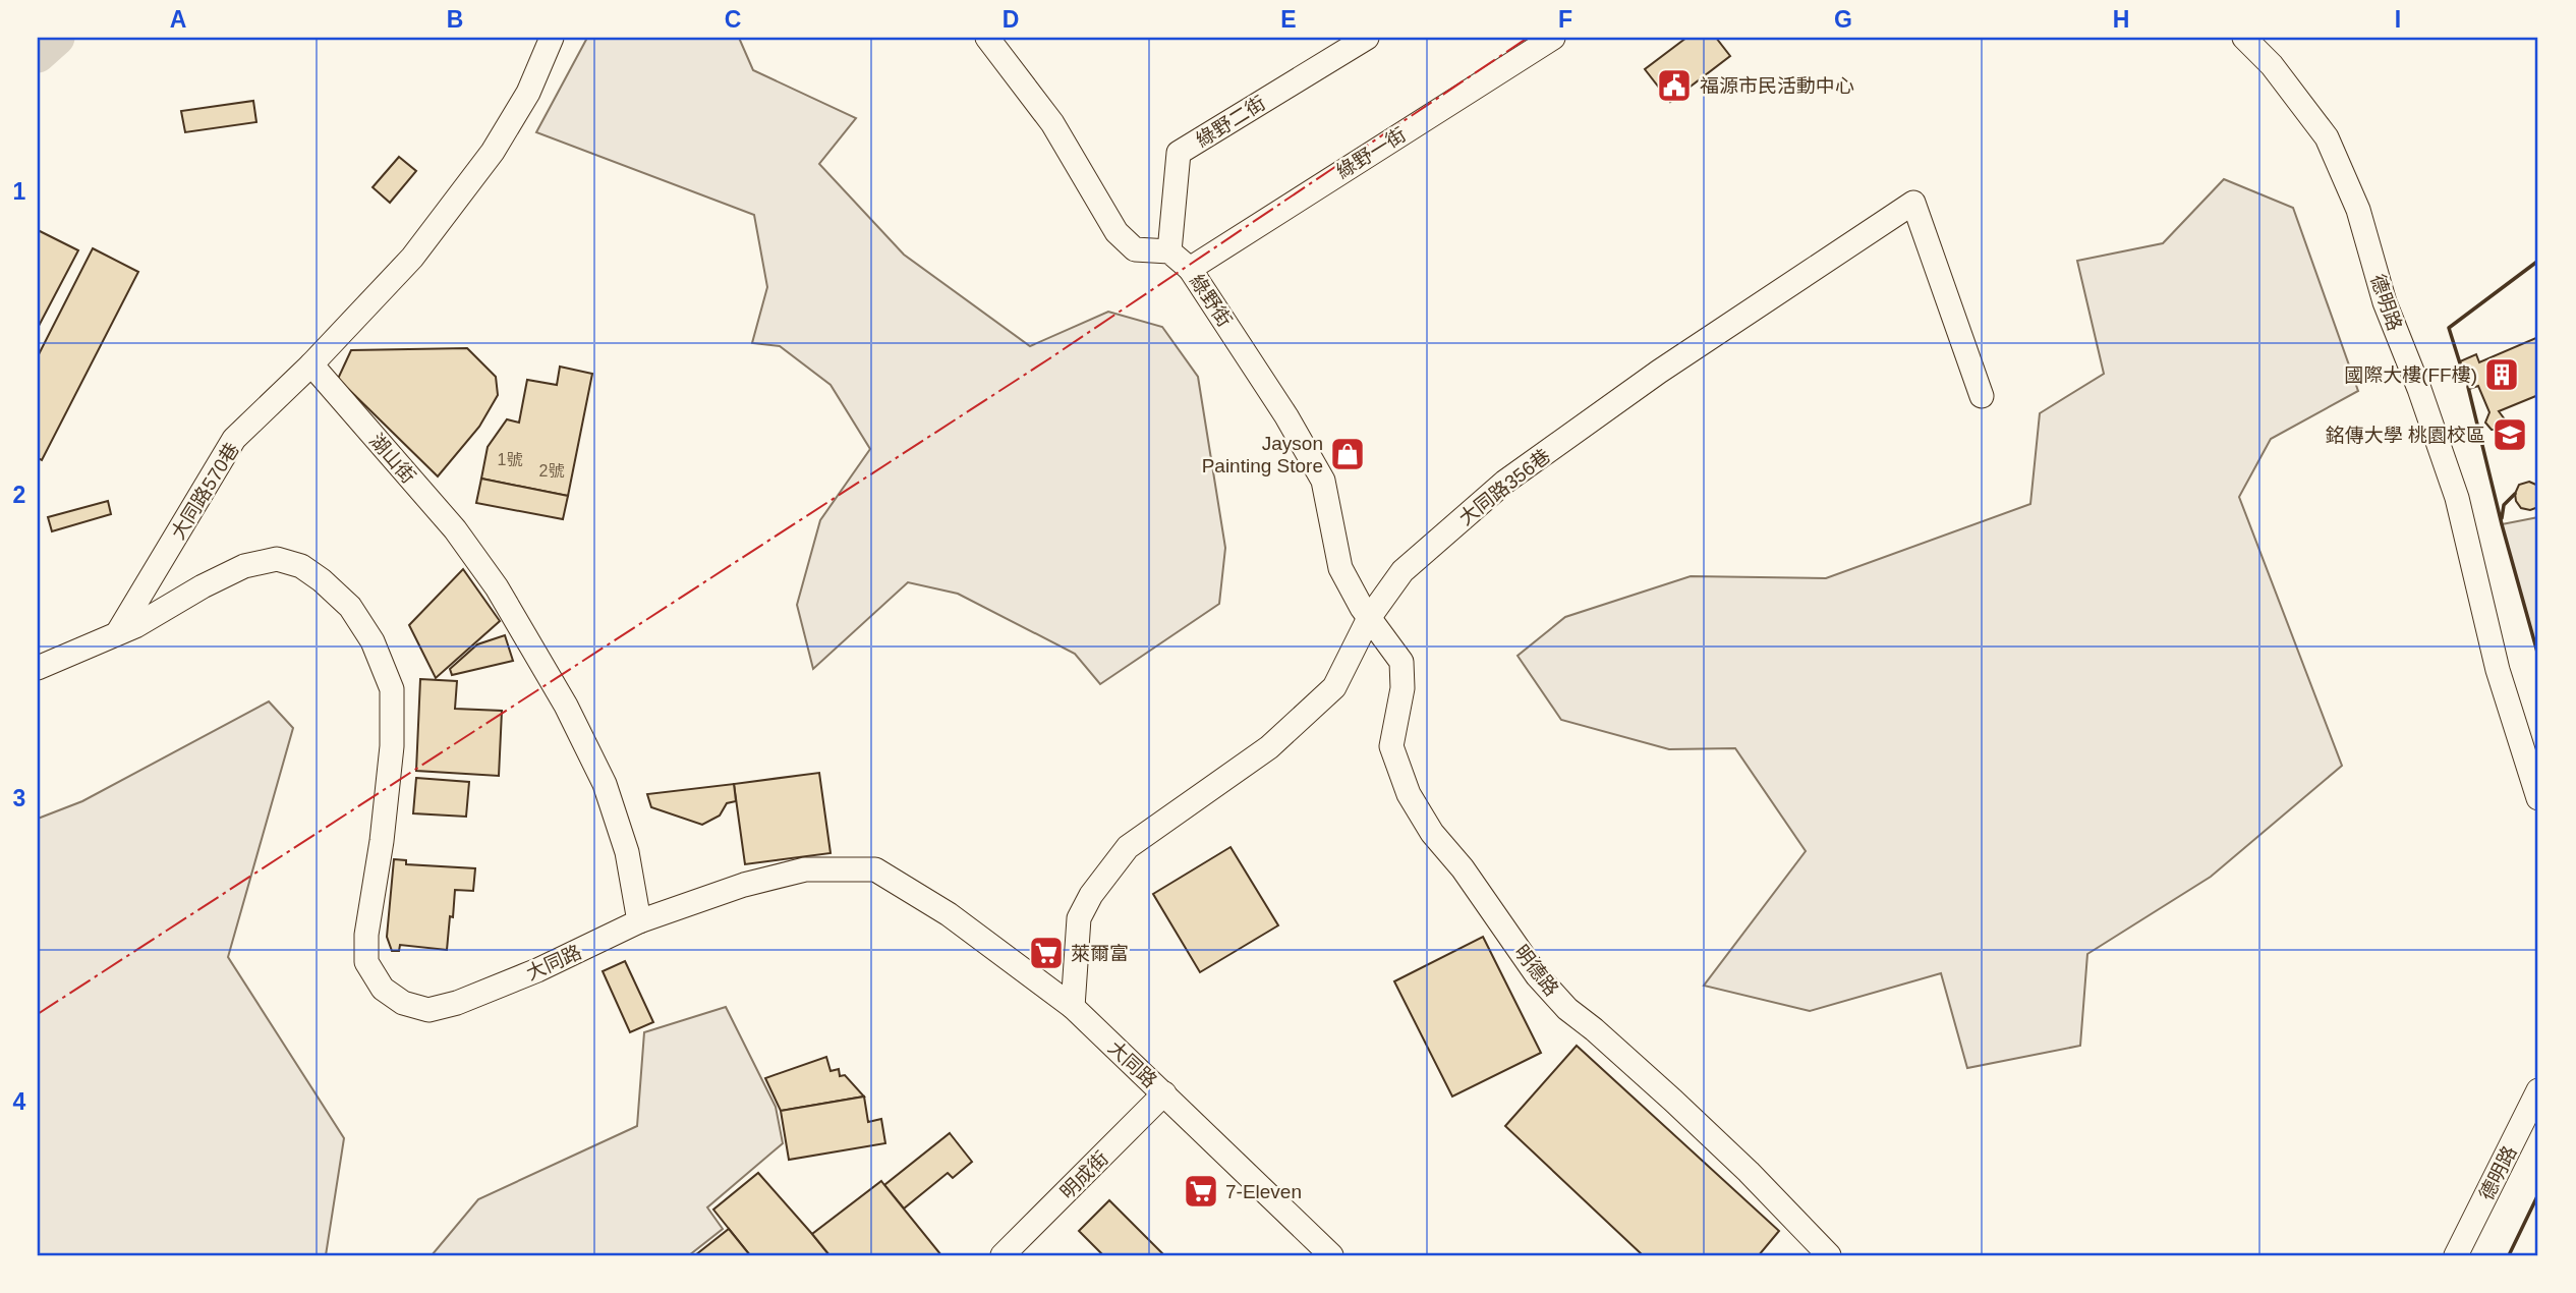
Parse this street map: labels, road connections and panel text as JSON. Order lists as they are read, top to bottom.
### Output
{
  "streets": {
    "street": [
      "綠野二街",
      "綠野一街",
      "綠野街",
      "德明路",
      "湖山街",
      "大同路356巷",
      "大同路570巷",
      "大同路",
      "明德路",
      "明成街"
    ]
  },
  "crossings": [
    ["綠野二街", "綠野街"],
    ["綠野一街", "綠野街"],
    ["綠野街", "大同路356巷"],
    ["綠野街", "明德路"],
    ["湖山街", "大同路570巷"],
    ["湖山街", "大同路"],
    ["大同路356巷", "大同路"],
    ["大同路356巷", "明德路"],
    ["大同路570巷", "大同路"],
    ["大同路", "明成街"]
  ],
  "places": {
    "public building": ["福源市民活動中心"],
    "building": ["國際大樓(FF樓)"],
    "school or university": ["銘傳大學 桃園校區"],
    "shop": ["Jayson Painting Store"],
    "supermarket": ["萊爾富", "7-Eleven"]
  },
  "house_numbers": ["1號", "2號"],
  "grid": {
    "columns": [
      "A",
      "B",
      "C",
      "D",
      "E",
      "F",
      "G",
      "H",
      "I"
    ],
    "rows": [
      "1",
      "2",
      "3",
      "4"
    ]
  }
}
